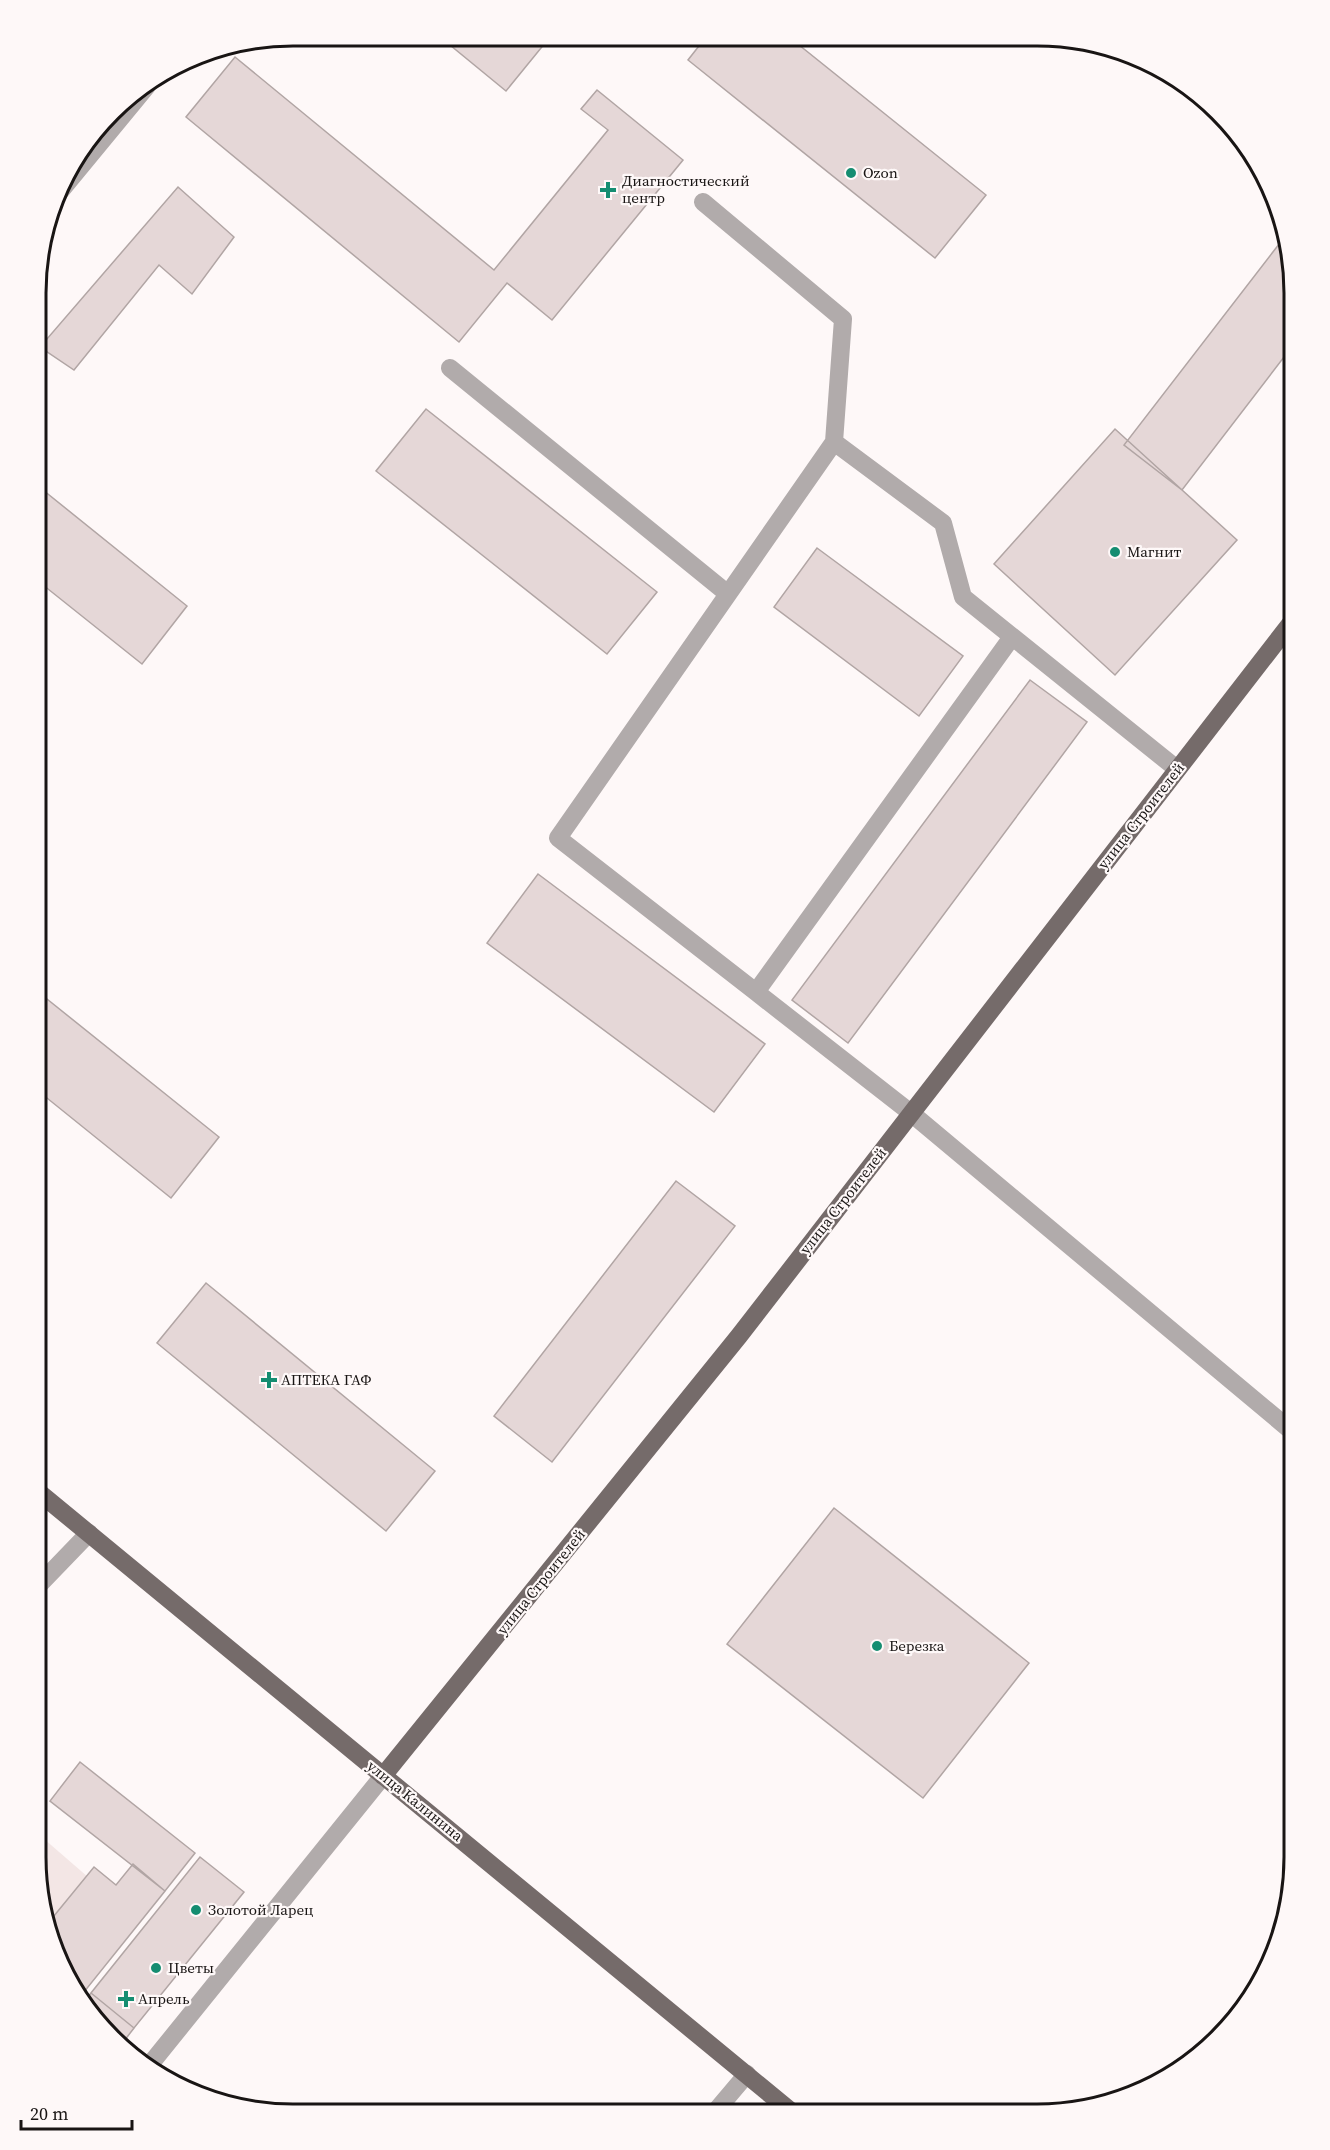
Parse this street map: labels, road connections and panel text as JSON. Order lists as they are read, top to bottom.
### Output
{
  "streets": {
    "main road": ["улица Строителей", "улица Калинина"]
  },
  "crossings": [
    ["улица Строителей", "улица Калинина"]
  ],
  "places": {
    "other": [
      "Ozon",
      "Магнит",
      "Березка",
      "Золотой Ларец",
      "Цветы"
    ],
    "health": ["Диагностический центр", "АПТЕКА ГАФ", "Апрель"]
  },
  "scale_bar": "20 m"
}
